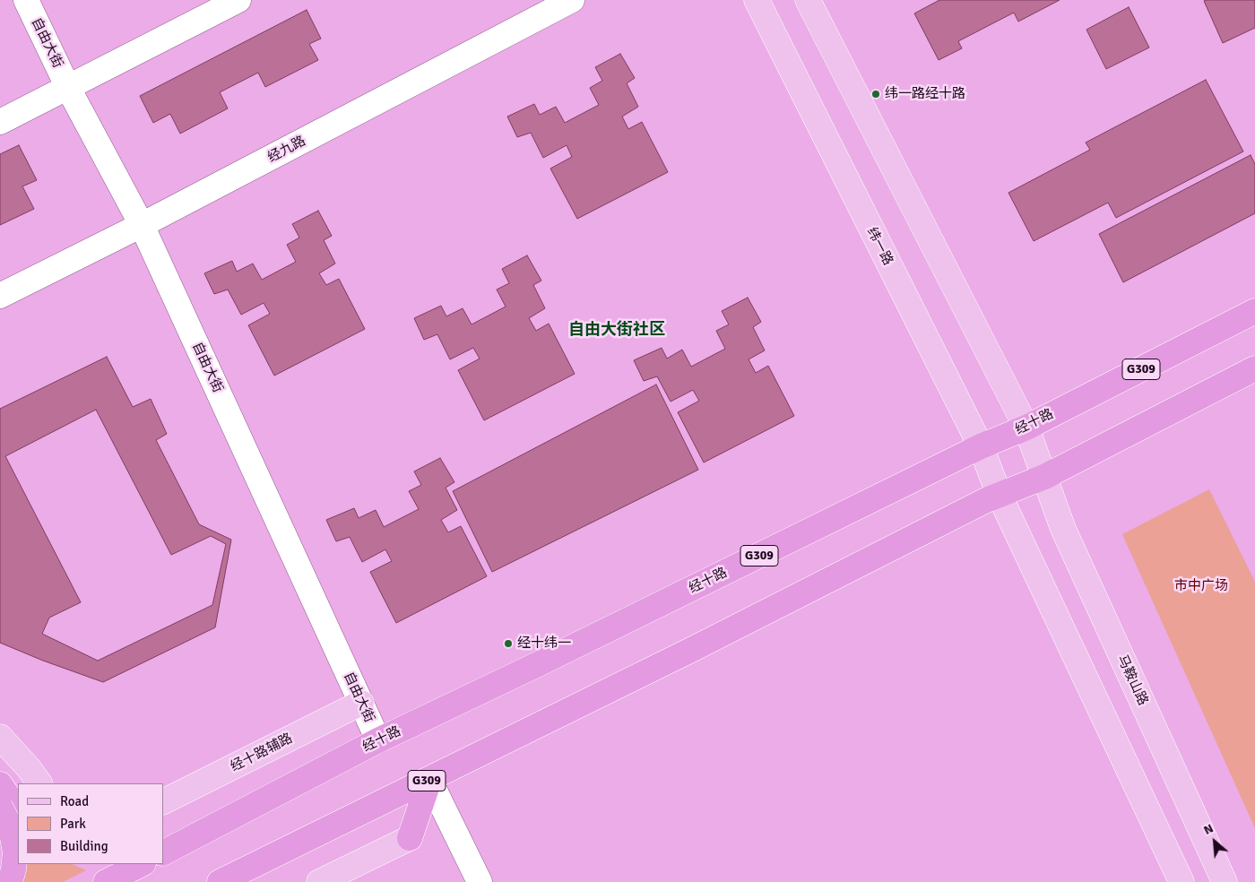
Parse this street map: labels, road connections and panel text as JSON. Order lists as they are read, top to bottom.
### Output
{
  "streets": {
    "highway": ["G309", "经十路"],
    "main road": ["纬一路", "马鞍山路", "经十路辅路"],
    "street": ["自由大街", "经九路"]
  },
  "crossings": [
    ["自由大街", "经九路"],
    ["自由大街", "经十路"],
    ["自由大街", "经十路辅路"],
    ["纬一路", "G309"],
    ["纬一路", "经十路"],
    ["G309", "马鞍山路"]
  ],
  "districts": ["自由大街社区"],
  "parks": ["市中广场"],
  "places": ["纬一路经十路", "经十纬一"],
  "legend": ["Road", "Park", "Building"],
  "north": "top left"
}
